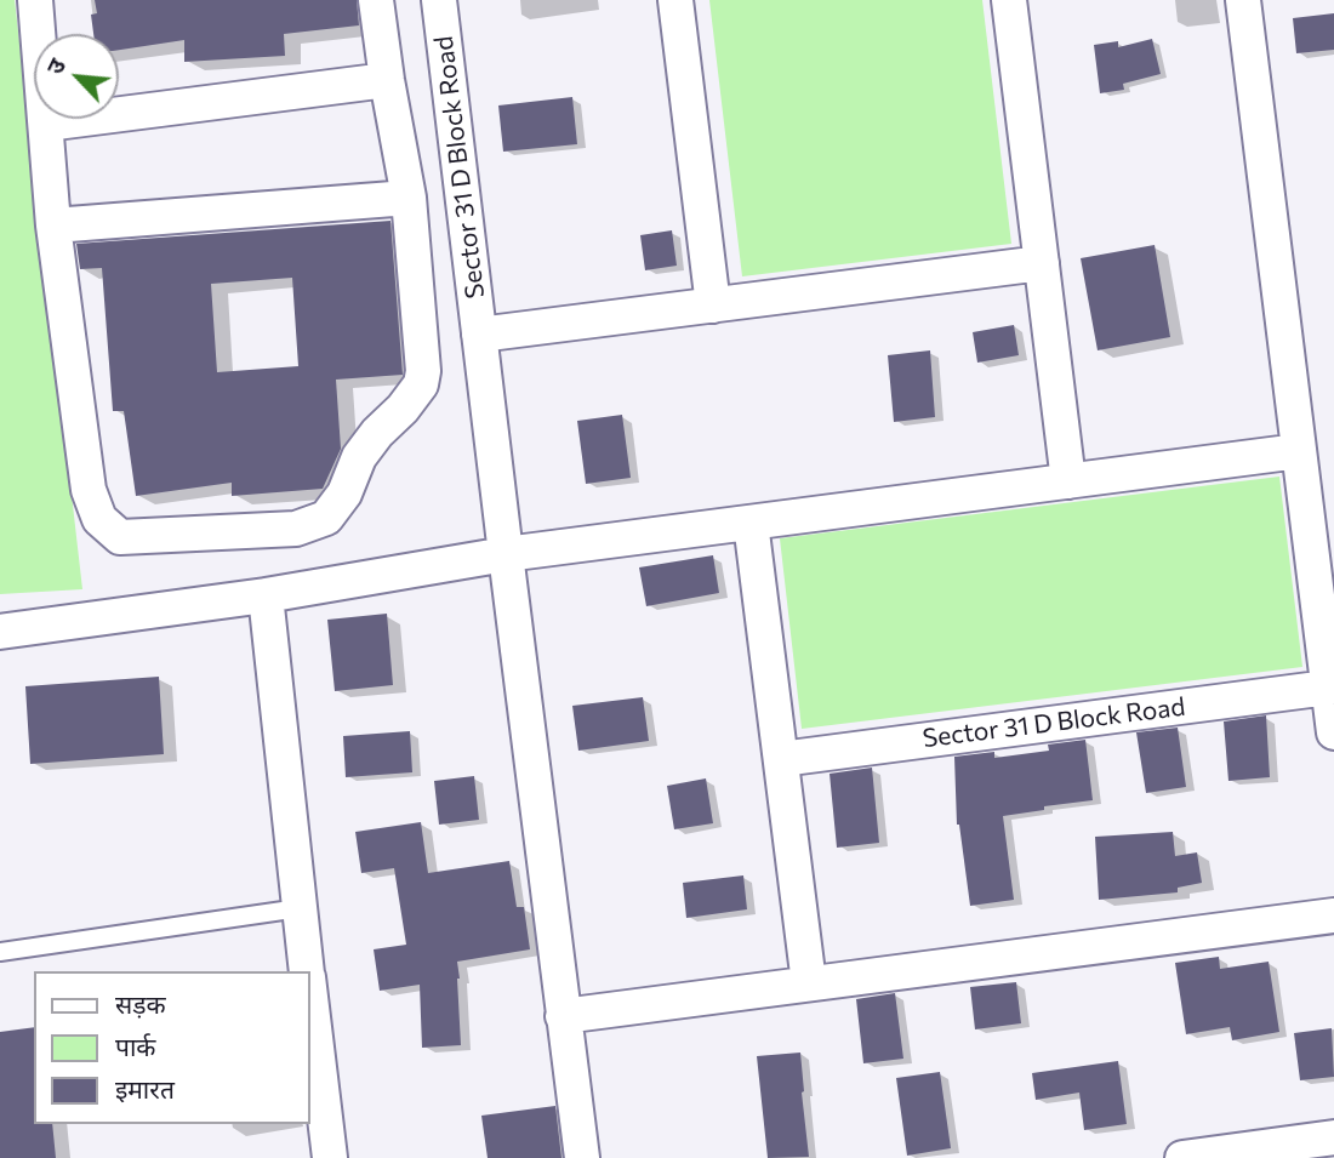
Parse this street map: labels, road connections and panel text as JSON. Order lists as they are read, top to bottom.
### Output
{
  "streets": {
    "street": ["Sector 31 D Block Road"]
  },
  "legend": ["सड़क", "पार्क", "इमारत"],
  "north": "top left"
}
